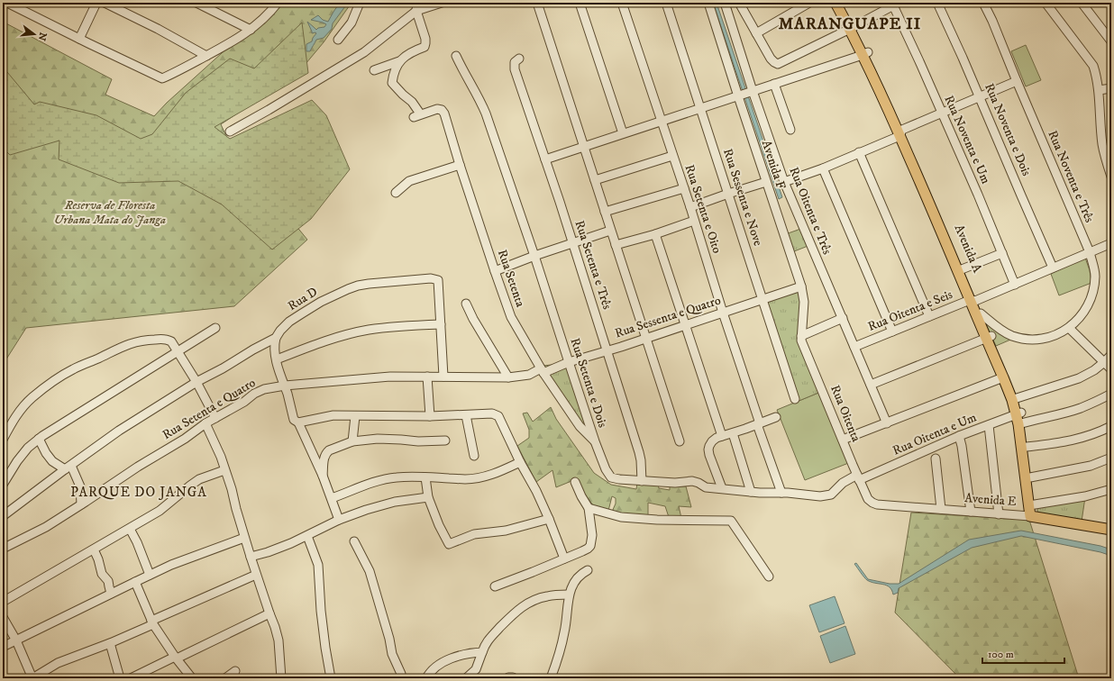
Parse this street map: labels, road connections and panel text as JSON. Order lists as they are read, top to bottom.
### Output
{
  "streets": {
    "main road": ["Avenida A", "Avenida E"],
    "street": [
      "Rua Noventa e Dois",
      "Rua Noventa e Um",
      "Avenida F",
      "Rua Noventa e Três",
      "Rua Sessenta e Nove",
      "Rua Setenta e Oito",
      "Rua Oitenta e Três",
      "Rua Setenta e Três",
      "Rua Setenta",
      "Rua D",
      "Rua Oitenta e Seis",
      "Rua Sessenta e Quatro",
      "Rua Setenta e Dois",
      "Rua Setenta e Quatro",
      "Rua Oitenta",
      "Rua Oitenta e Um"
    ]
  },
  "crossings": [
    ["Rua Noventa e Dois", "Rua Oitenta e Seis"],
    ["Rua Noventa e Um", "Rua Oitenta e Seis"],
    ["Avenida F", "Rua Sessenta e Quatro"],
    ["Avenida F", "Rua Oitenta"],
    ["Rua Noventa e Três", "Avenida A"],
    ["Rua Noventa e Três", "Rua Oitenta e Seis"],
    ["Rua Sessenta e Nove", "Rua Sessenta e Quatro"],
    ["Rua Setenta e Oito", "Rua Sessenta e Quatro"],
    ["Rua Setenta e Oito", "Rua Setenta e Dois"],
    ["Rua Oitenta e Três", "Rua Oitenta e Seis"],
    ["Avenida A", "Rua Oitenta e Seis"],
    ["Avenida A", "Rua Oitenta e Um"],
    ["Avenida A", "Avenida E"],
    ["Rua Setenta e Três", "Rua Sessenta e Quatro"],
    ["Rua Setenta e Três", "Rua Setenta e Dois"],
    ["Rua Setenta", "Rua Sessenta e Quatro"],
    ["Rua Setenta", "Rua Setenta e Dois"],
    ["Rua Setenta", "Rua Setenta e Quatro"],
    ["Rua Sessenta e Quatro", "Rua Setenta e Dois"],
    ["Rua Sessenta e Quatro", "Rua Setenta e Quatro"],
    ["Rua Setenta e Dois", "Rua Oitenta"],
    ["Rua Setenta e Dois", "Rua Oitenta e Um"],
    ["Rua Oitenta", "Rua Oitenta e Um"],
    ["Rua Oitenta", "Avenida E"]
  ],
  "districts": ["MARANGUAPE II", "PARQUE DO JANGA"],
  "parks": ["Reserva de Floresta Urbana Mata do Janga"],
  "scale_bar": "100 m",
  "north": "right"
}
